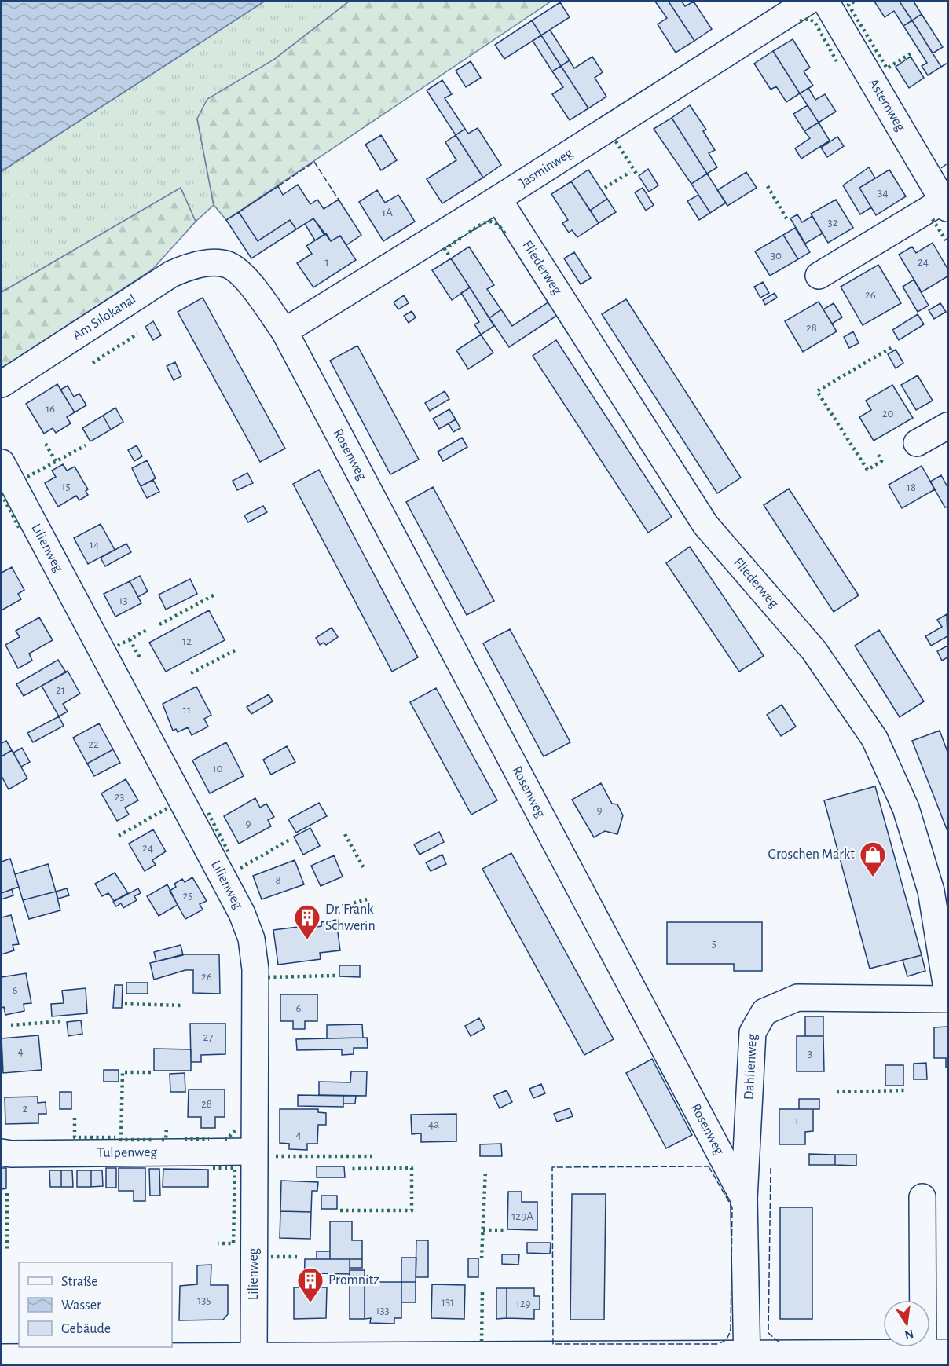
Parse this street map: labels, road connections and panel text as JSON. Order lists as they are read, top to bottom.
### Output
{
  "streets": {
    "street": [
      "Asternweg",
      "Jasminweg",
      "Fliederweg",
      "Am Silokanal",
      "Rosenweg",
      "Lilienweg",
      "Dahlienweg",
      "Tulpenweg"
    ]
  },
  "crossings": [
    ["Jasminweg", "Fliederweg"],
    ["Jasminweg", "Rosenweg"],
    ["Am Silokanal", "Rosenweg"],
    ["Rosenweg", "Dahlienweg"],
    ["Lilienweg", "Tulpenweg"]
  ],
  "places": {
    "shop": ["Groschen Markt"],
    "building": ["Dr. Frank Schwerin", "Promnitz"]
  },
  "house_numbers": [
    "34",
    "1A",
    "32",
    "30",
    "1",
    "24",
    "26",
    "28",
    "16",
    "20",
    "15",
    "18",
    "14",
    "13",
    "12",
    "21",
    "11",
    "22",
    "10",
    "23",
    "9",
    "9",
    "24",
    "8",
    "25",
    "5",
    "26",
    "6",
    "6",
    "27",
    "4",
    "3",
    "28",
    "2",
    "1",
    "4a",
    "4",
    "129A",
    "135",
    "131",
    "129",
    "133"
  ],
  "legend": ["Straße", "Wasser", "Gebäude"],
  "north": "bottom"
}
